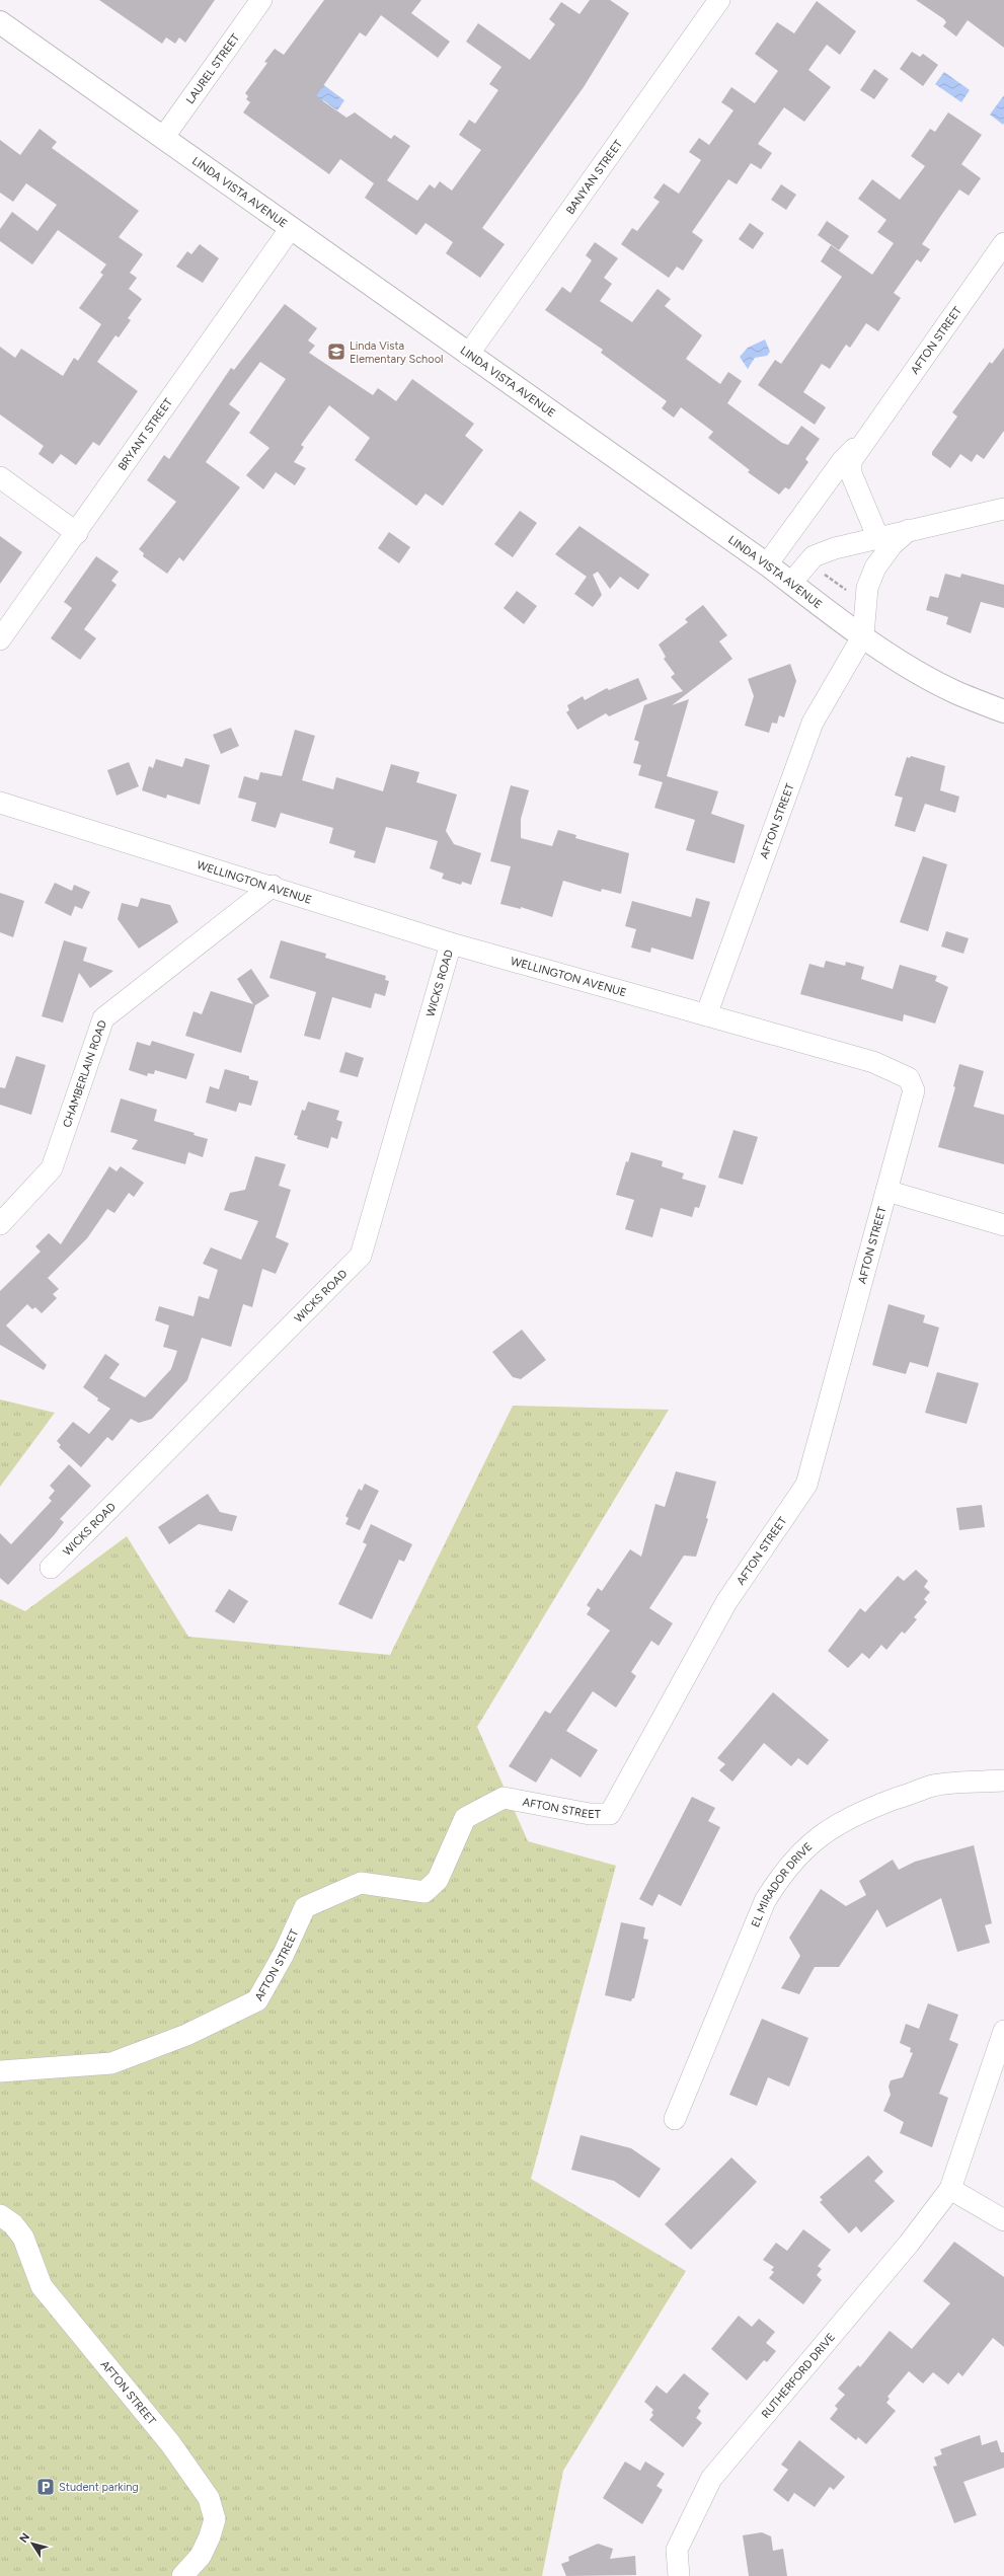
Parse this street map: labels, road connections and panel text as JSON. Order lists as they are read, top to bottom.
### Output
{
  "streets": {
    "main road": ["LINDA VISTA AVENUE"],
    "street": [
      "LAUREL STREET",
      "BANYAN STREET",
      "AFTON STREET",
      "BRYANT STREET",
      "WELLINGTON AVENUE",
      "WICKS ROAD",
      "CHAMBERLAIN ROAD",
      "EL MIRADOR DRIVE",
      "RUTHERFORD DRIVE"
    ]
  },
  "crossings": [
    ["LAUREL STREET", "LINDA VISTA AVENUE"],
    ["BANYAN STREET", "LINDA VISTA AVENUE"],
    ["LINDA VISTA AVENUE", "AFTON STREET"],
    ["LINDA VISTA AVENUE", "BRYANT STREET"],
    ["AFTON STREET", "WELLINGTON AVENUE"],
    ["WELLINGTON AVENUE", "WICKS ROAD"],
    ["WELLINGTON AVENUE", "CHAMBERLAIN ROAD"]
  ],
  "places": {
    "school or university": ["Linda Vista Elementary School"],
    "parking": ["Student parking"]
  },
  "north": "top left"
}
